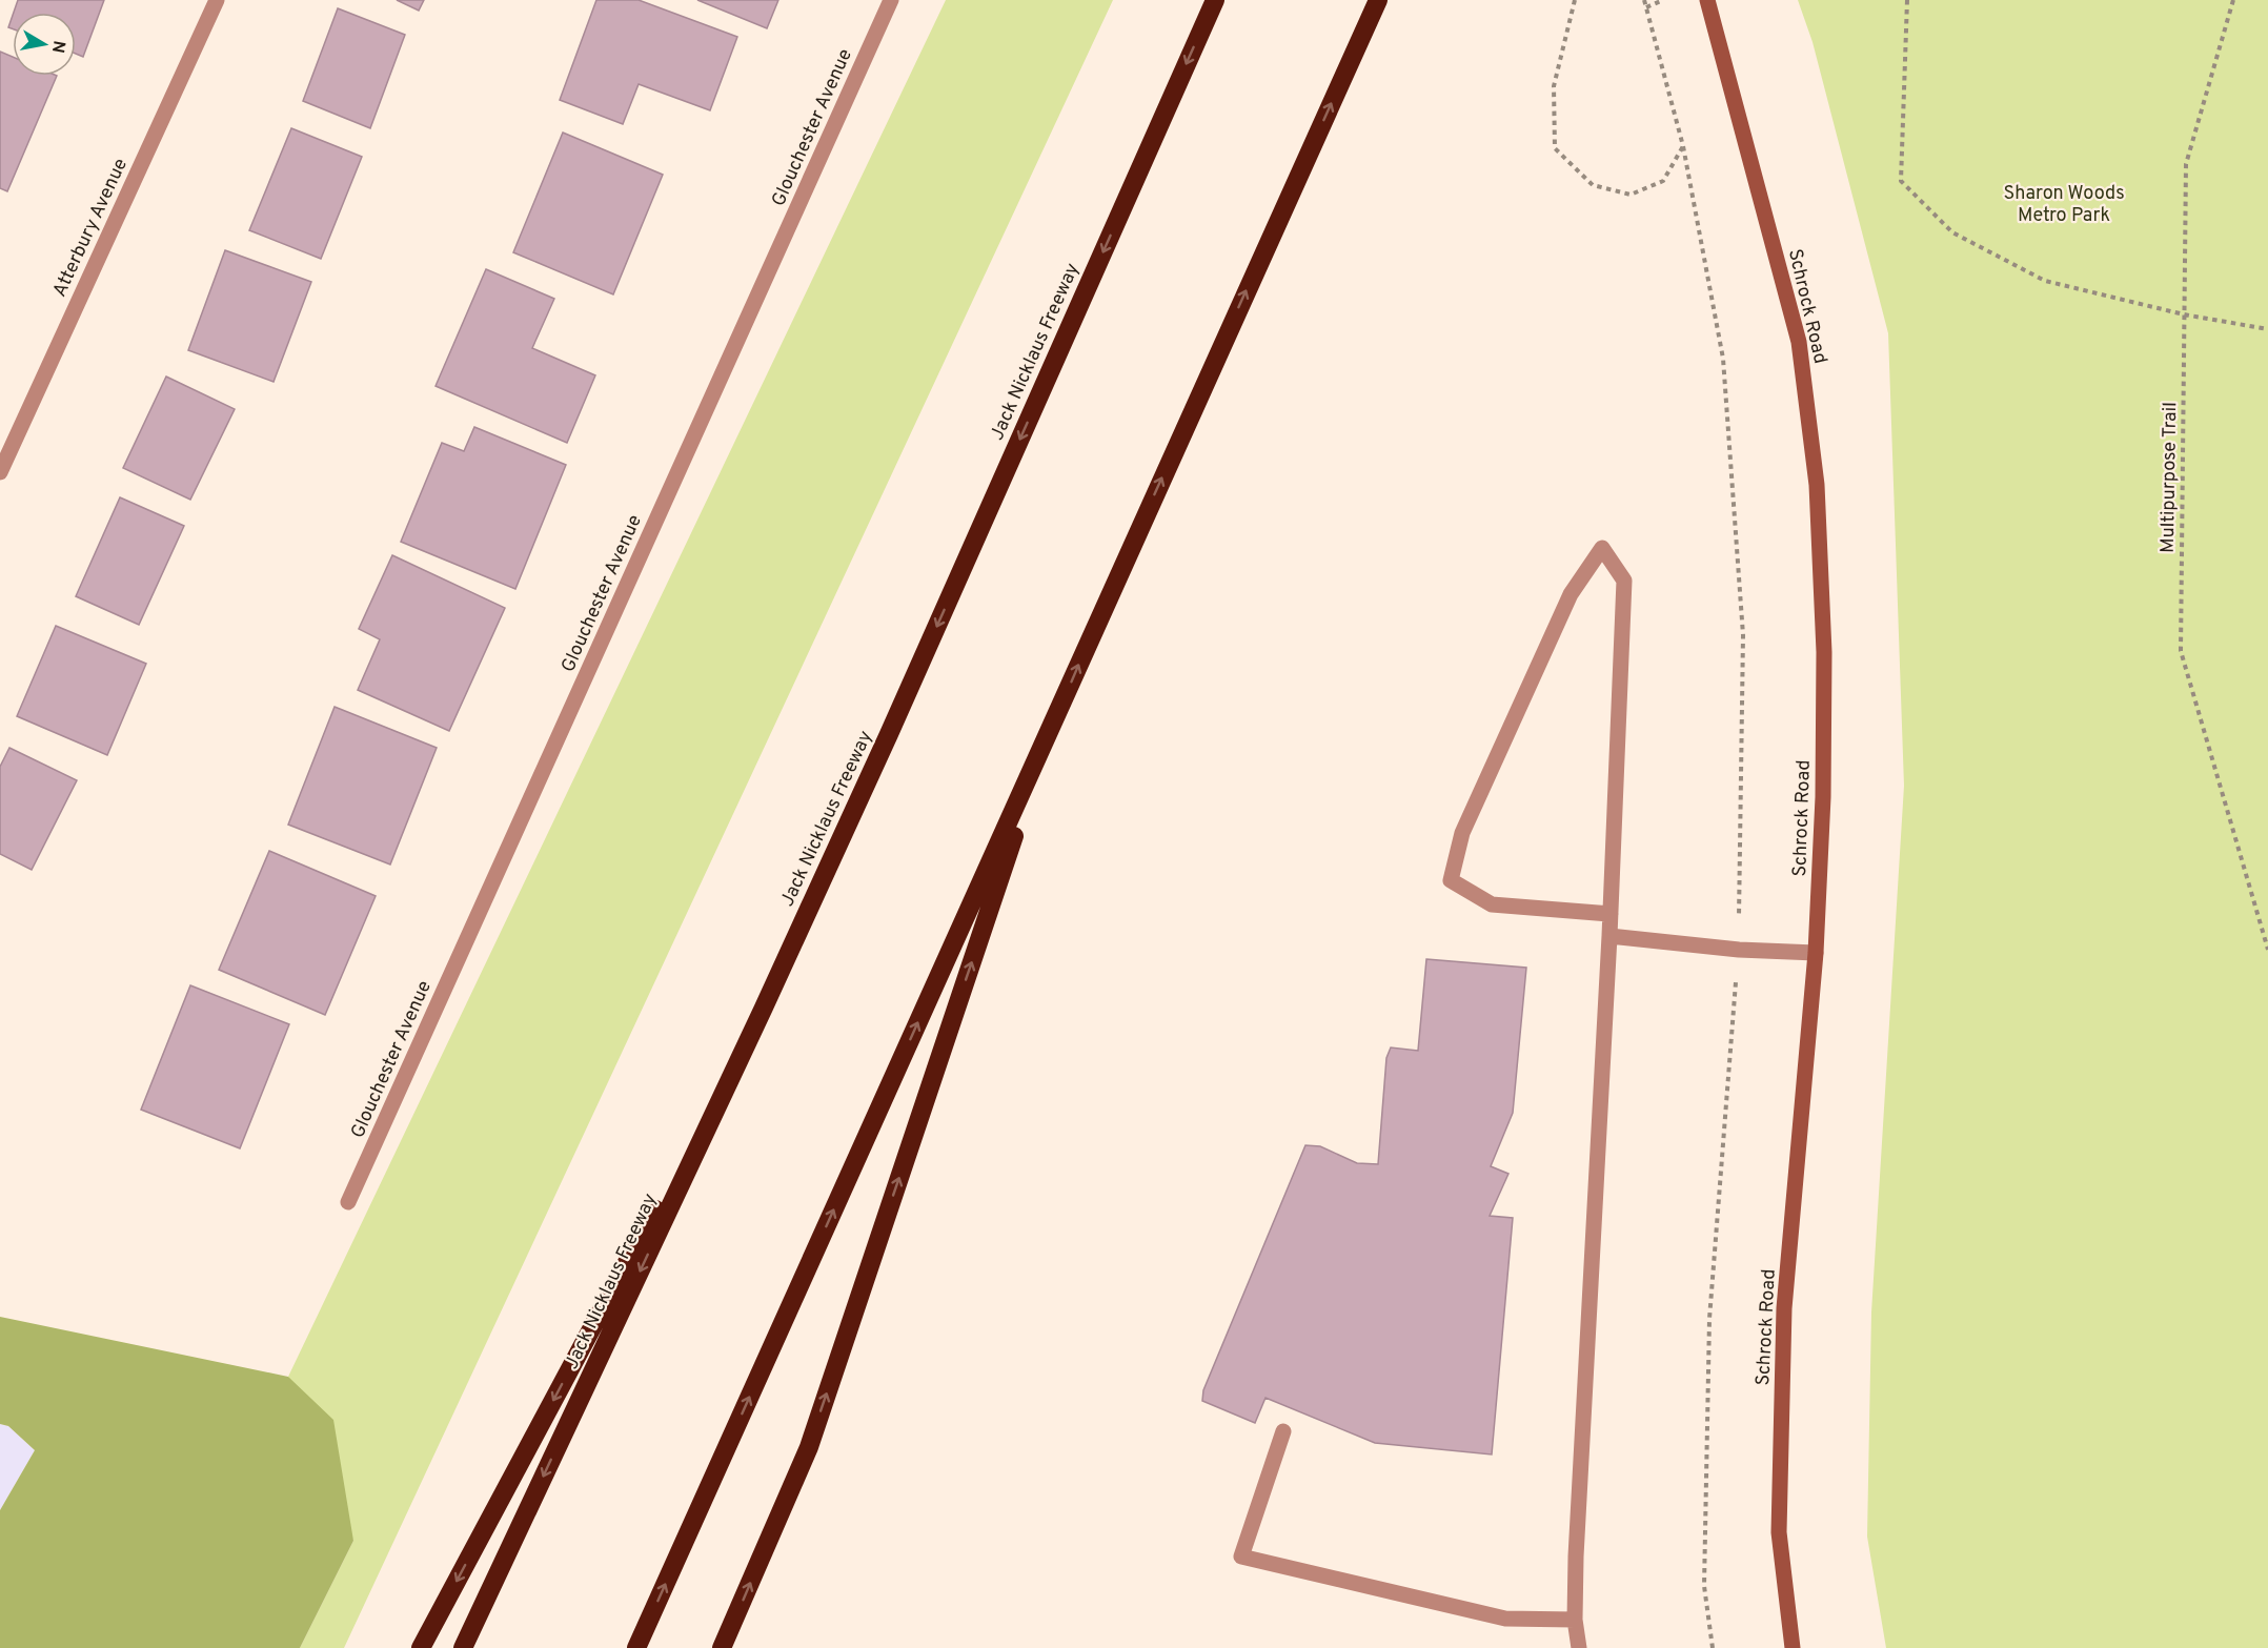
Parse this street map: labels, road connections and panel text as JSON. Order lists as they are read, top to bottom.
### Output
{
  "streets": {
    "highway": ["Jack Nicklaus Freeway"],
    "main road": ["Schrock Road"],
    "street": ["Glouchester Avenue", "Atterbury Avenue"],
    "path": ["Multipurpose Trail"]
  },
  "parks": ["Sharon Woods Metro Park"],
  "north": "right"
}
